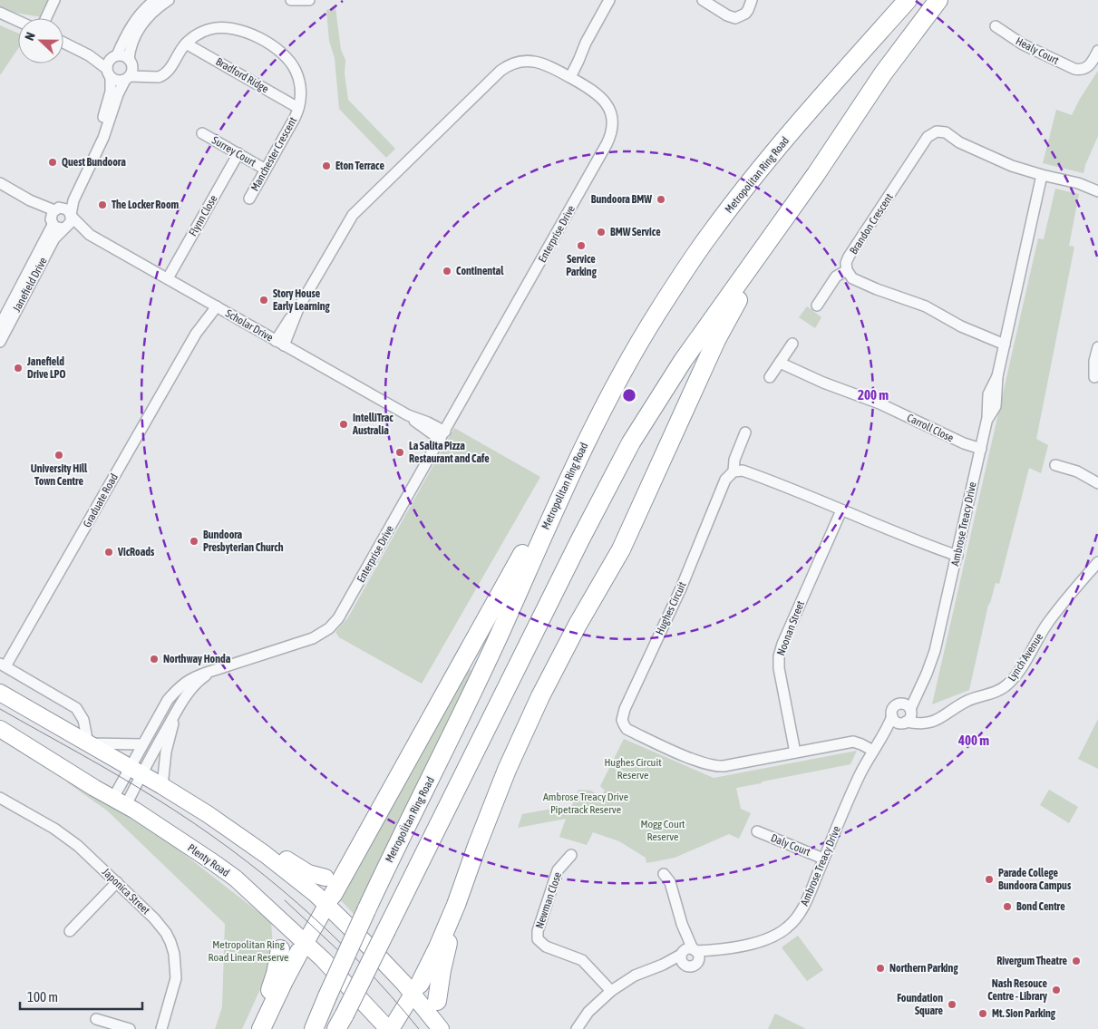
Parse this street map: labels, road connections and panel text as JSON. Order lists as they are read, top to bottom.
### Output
{
  "streets": {
    "highway": ["Metropolitan Ring Road", "Plenty Road"],
    "street": [
      "Healy Court",
      "Bradford Ridge",
      "Surrey Court",
      "Manchester Crescent",
      "Flynn Close",
      "Brandon Crescent",
      "Enterprise Drive",
      "Janefield Drive",
      "Scholar Drive",
      "Carroll Close",
      "Graduate Road",
      "Ambrose Treacy Drive",
      "Hughes Circuit",
      "Noonan Street",
      "Lynch Avenue",
      "Daly Court",
      "Japonica Street",
      "Newman Close"
    ]
  },
  "crossings": [
    ["Bradford Ridge", "Manchester Crescent"],
    ["Surrey Court", "Manchester Crescent"],
    ["Surrey Court", "Flynn Close"],
    ["Flynn Close", "Scholar Drive"],
    ["Brandon Crescent", "Ambrose Treacy Drive"],
    ["Enterprise Drive", "Scholar Drive"],
    ["Enterprise Drive", "Plenty Road"],
    ["Janefield Drive", "Scholar Drive"],
    ["Scholar Drive", "Graduate Road"],
    ["Carroll Close", "Ambrose Treacy Drive"],
    ["Ambrose Treacy Drive", "Hughes Circuit"],
    ["Ambrose Treacy Drive", "Lynch Avenue"],
    ["Ambrose Treacy Drive", "Daly Court"],
    ["Ambrose Treacy Drive", "Newman Close"],
    ["Hughes Circuit", "Noonan Street"]
  ],
  "parks": [
    "Hughes Circuit Reserve",
    "Ambrose Treacy Drive Pipetrack Reserve",
    "Mogg Court Reserve",
    "Metropolitan Ring Road Linear Reserve"
  ],
  "places": [
    "Quest Bundoora",
    "Eton Terrace",
    "Bundoora BMW",
    "The Locker Room",
    "BMW Service",
    "Service Parking",
    "Continental",
    "Story House Early Learning",
    "Janefield Drive LPO",
    "IntelliTrac Australia",
    "La Salita Pizza Restaurant and Cafe",
    "University Hill Town Centre",
    "Bundoora Presbyterian Church",
    "VicRoads",
    "Northway Honda",
    "Parade College Bundoora Campus",
    "Bond Centre",
    "Rivergum Theatre",
    "Northern Parking",
    "Nash Resouce Centre - Library",
    "Foundation Square",
    "Mt. Sion Parking"
  ],
  "scale_bar": "100 m",
  "north": "left",
  "rings": ["200 m", "400 m"]
}
